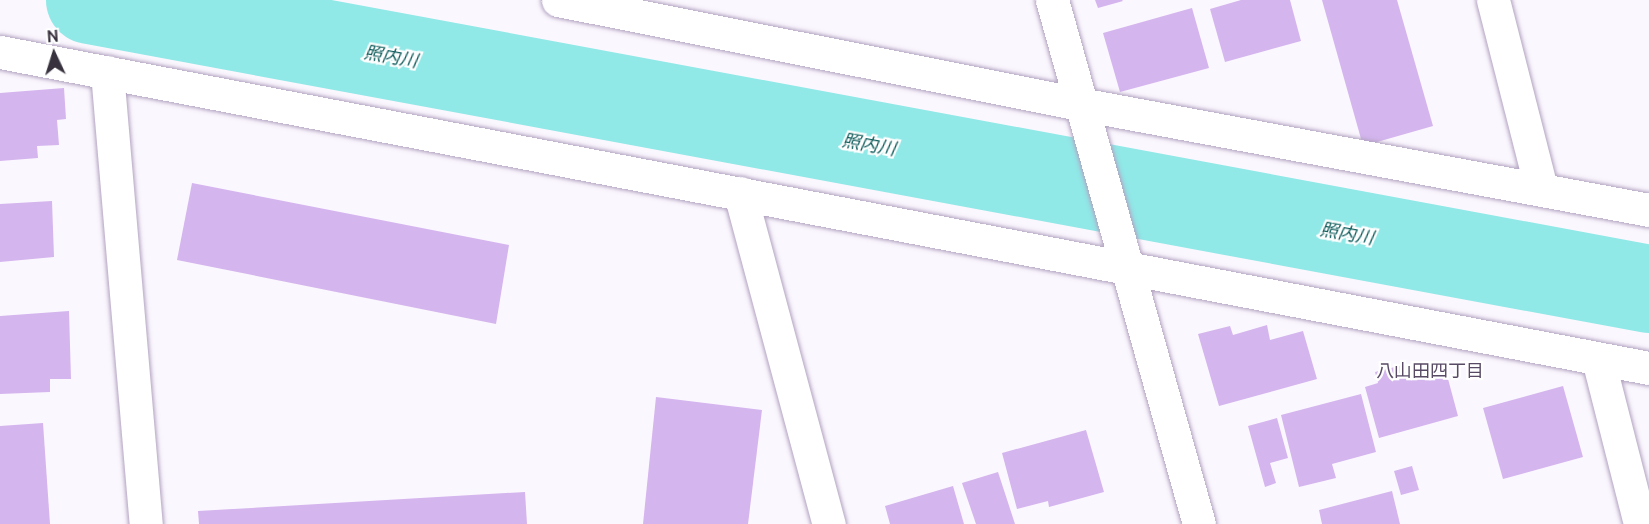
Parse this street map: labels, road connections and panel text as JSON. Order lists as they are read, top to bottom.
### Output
{
  "districts": ["八山田四丁目"],
  "water": ["照内川"],
  "north": "top"
}
